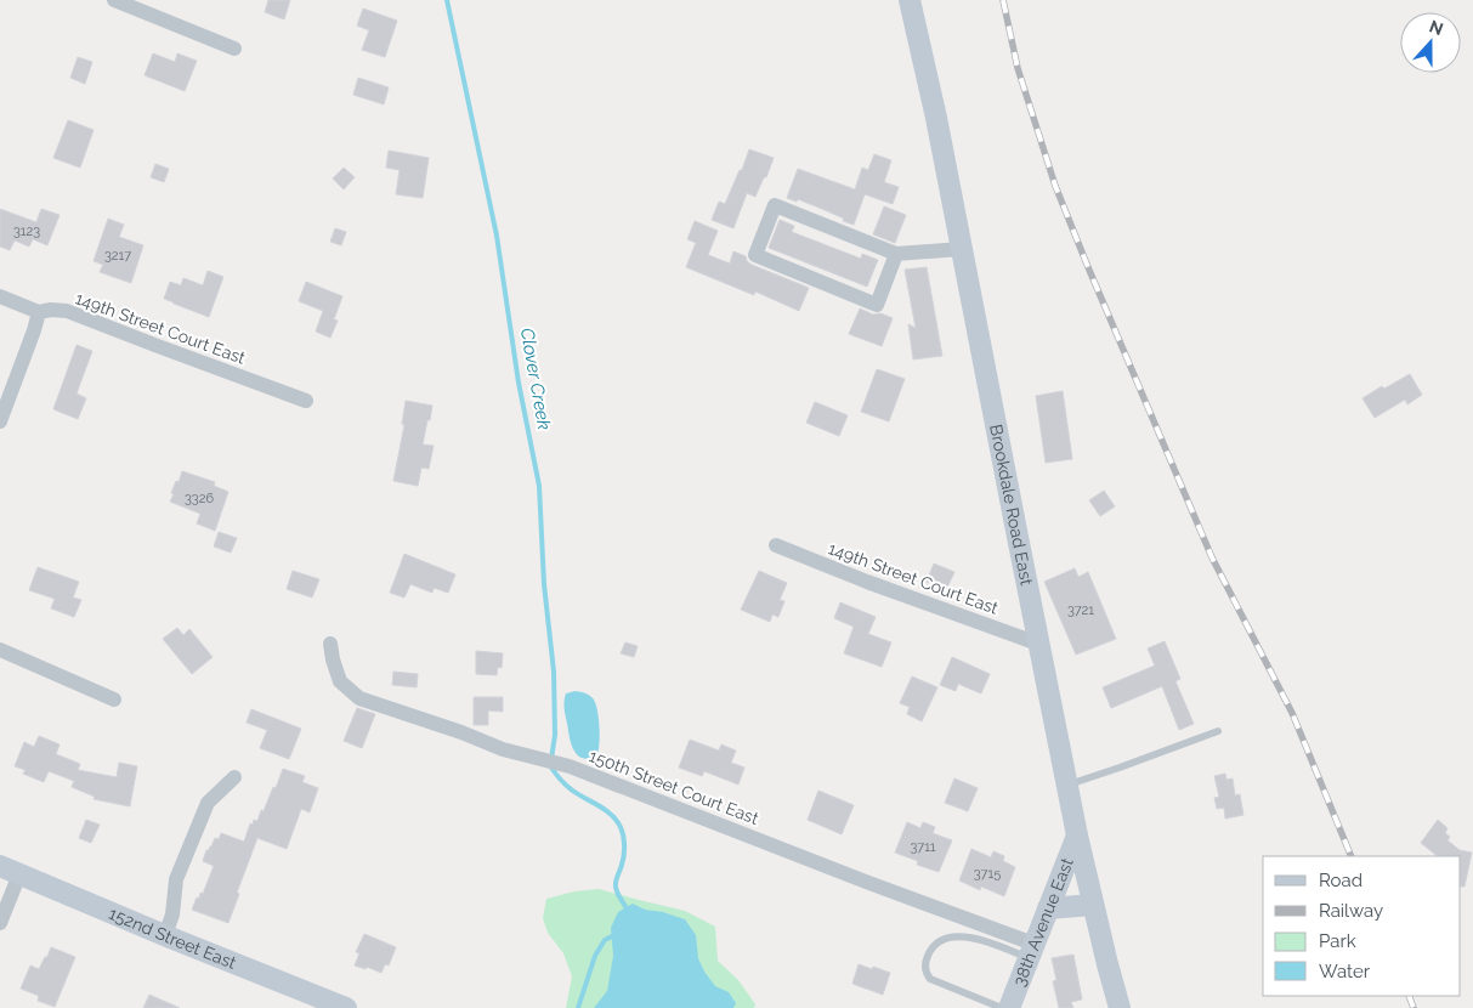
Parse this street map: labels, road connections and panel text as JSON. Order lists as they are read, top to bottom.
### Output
{
  "streets": {
    "main road": ["Brookdale Road East", "38th Avenue East", "152nd Street East"],
    "street": ["149th Street Court East", "150th Street Court East"]
  },
  "crossings": [
    ["149th Street Court East", "Brookdale Road East"],
    ["Brookdale Road East", "38th Avenue East"],
    ["150th Street Court East", "38th Avenue East"]
  ],
  "water": ["Clover Creek"],
  "house_numbers": [
    "3123",
    "3217",
    "3326",
    "3721",
    "3711",
    "3715"
  ],
  "legend": [
    "Road",
    "Railway",
    "Park",
    "Water"
  ],
  "north": "top"
}
